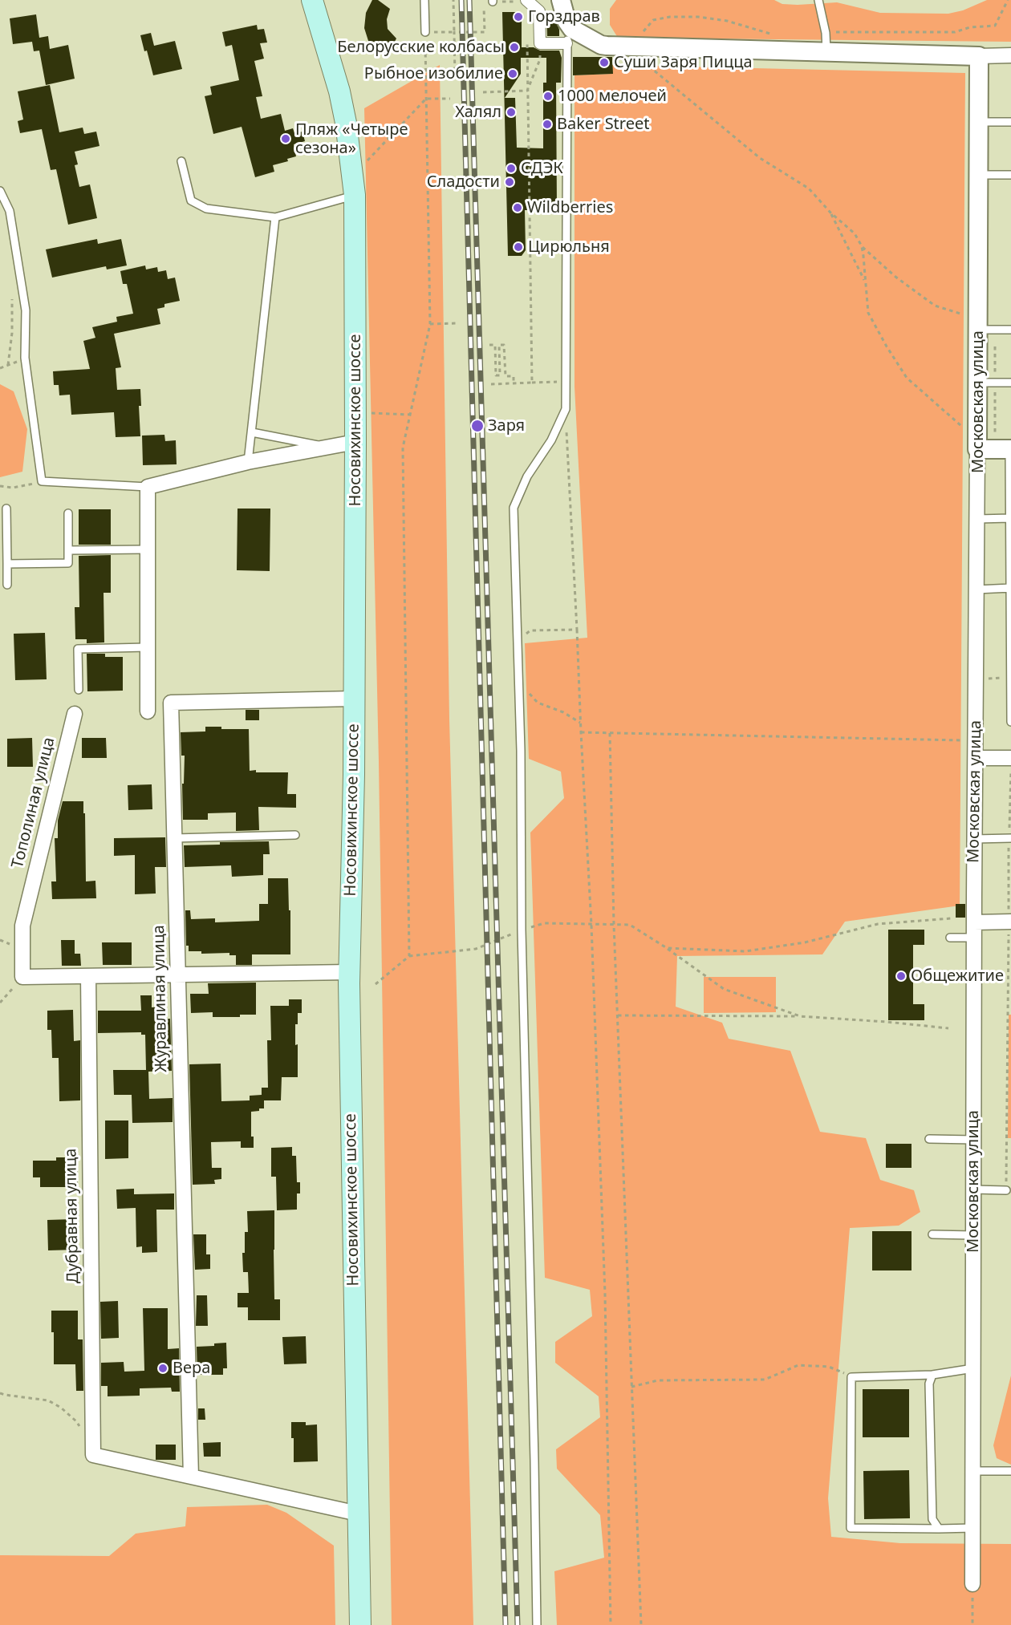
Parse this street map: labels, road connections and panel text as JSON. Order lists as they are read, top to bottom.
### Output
{
  "streets": {
    "main road": ["Носовихинское шоссе"],
    "street": [
      "Московская улица",
      "Тополиная улица",
      "Журавлиная улица",
      "Дубравная улица"
    ]
  },
  "crossings": [
    ["Носовихинское шоссе", "Журавлиная улица"],
    ["Журавлиная улица", "Дубравная улица"]
  ],
  "places": [
    "Горздрав",
    "Белорусские колбасы",
    "Суши Заря Пицца",
    "Рыбное изобилие",
    "1000 мелочей",
    "Халял",
    "Baker Street",
    "Пляж «Четыре сезона»",
    "СДЭК",
    "Сладости",
    "Wildberries",
    "Цирюльня",
    "Заря",
    "Общежитие",
    "Вера"
  ]
}
